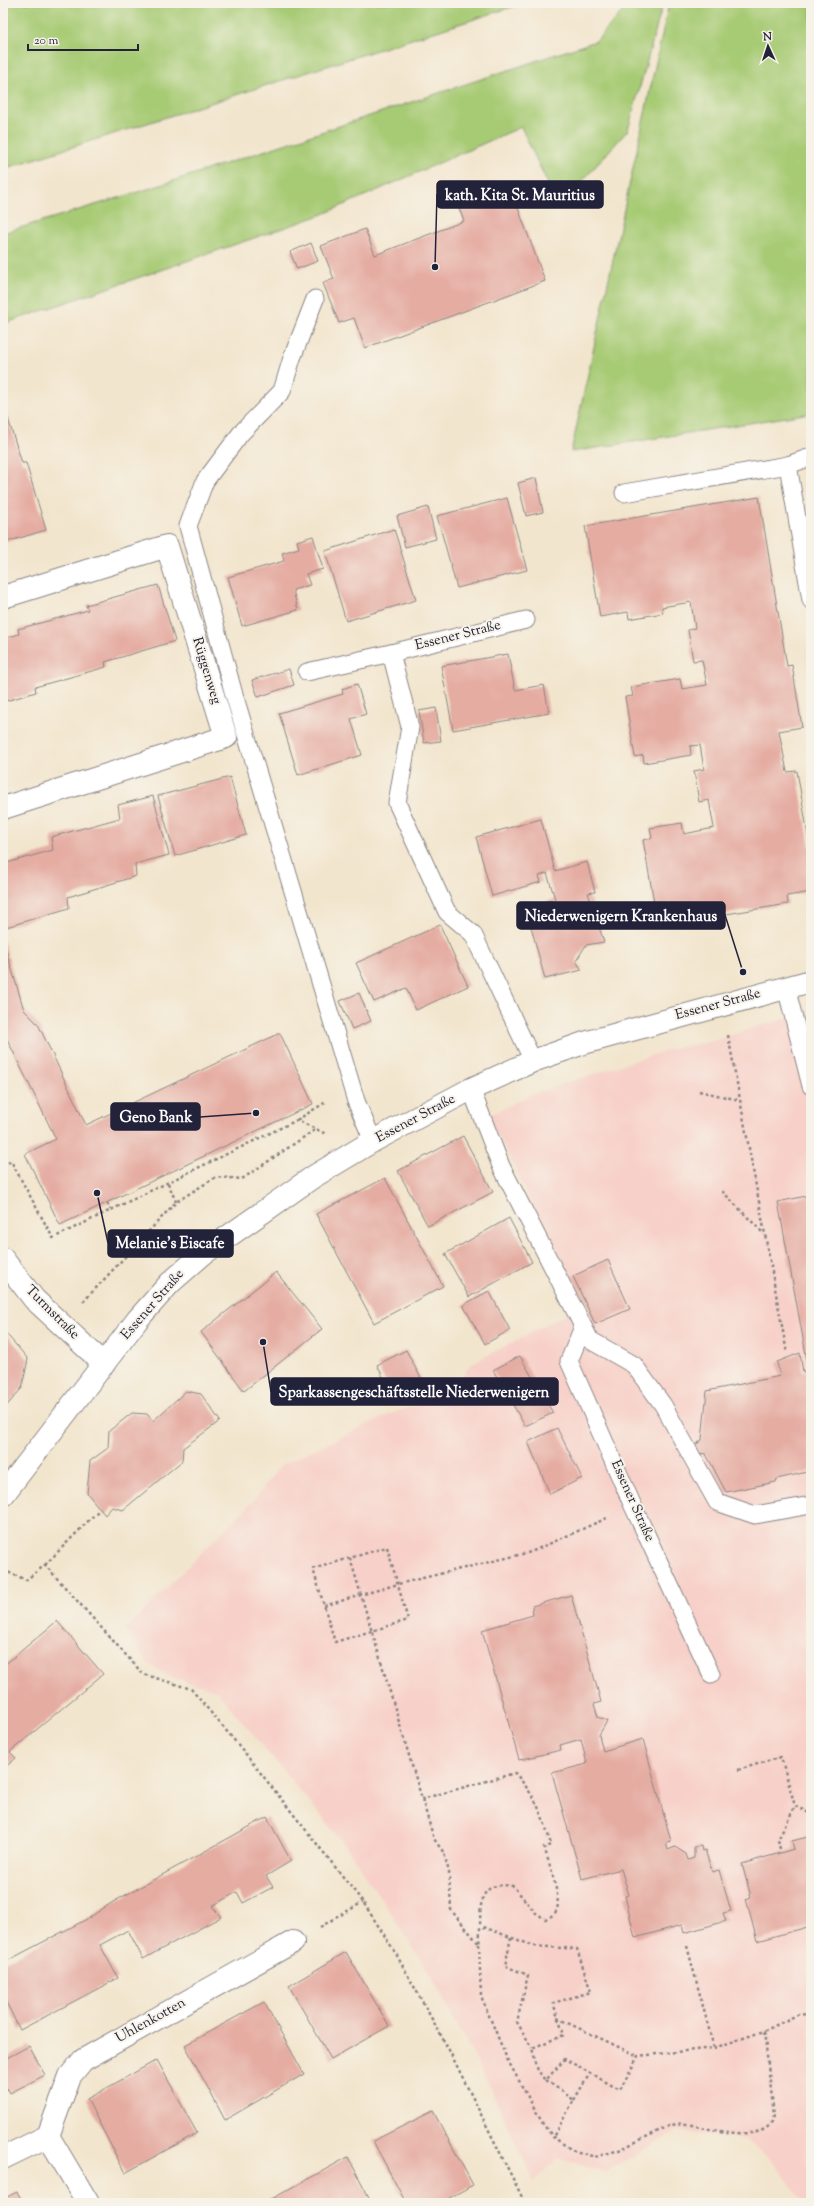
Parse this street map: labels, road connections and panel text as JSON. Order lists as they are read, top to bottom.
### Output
{
  "streets": {
    "street": [
      "Essener Straße",
      "Rüggenweg",
      "Turmstraße",
      "Uhlenkotten"
    ]
  },
  "crossings": [
    ["Essener Straße", "Turmstraße"]
  ],
  "places": [
    "kath. Kita St. Mauritius",
    "Niederwenigern Krankenhaus",
    "Geno Bank",
    "Melanie's Eiscafe",
    "Sparkassengeschäftsstelle Niederwenigern"
  ],
  "scale_bar": "20 m",
  "north": "top"
}
